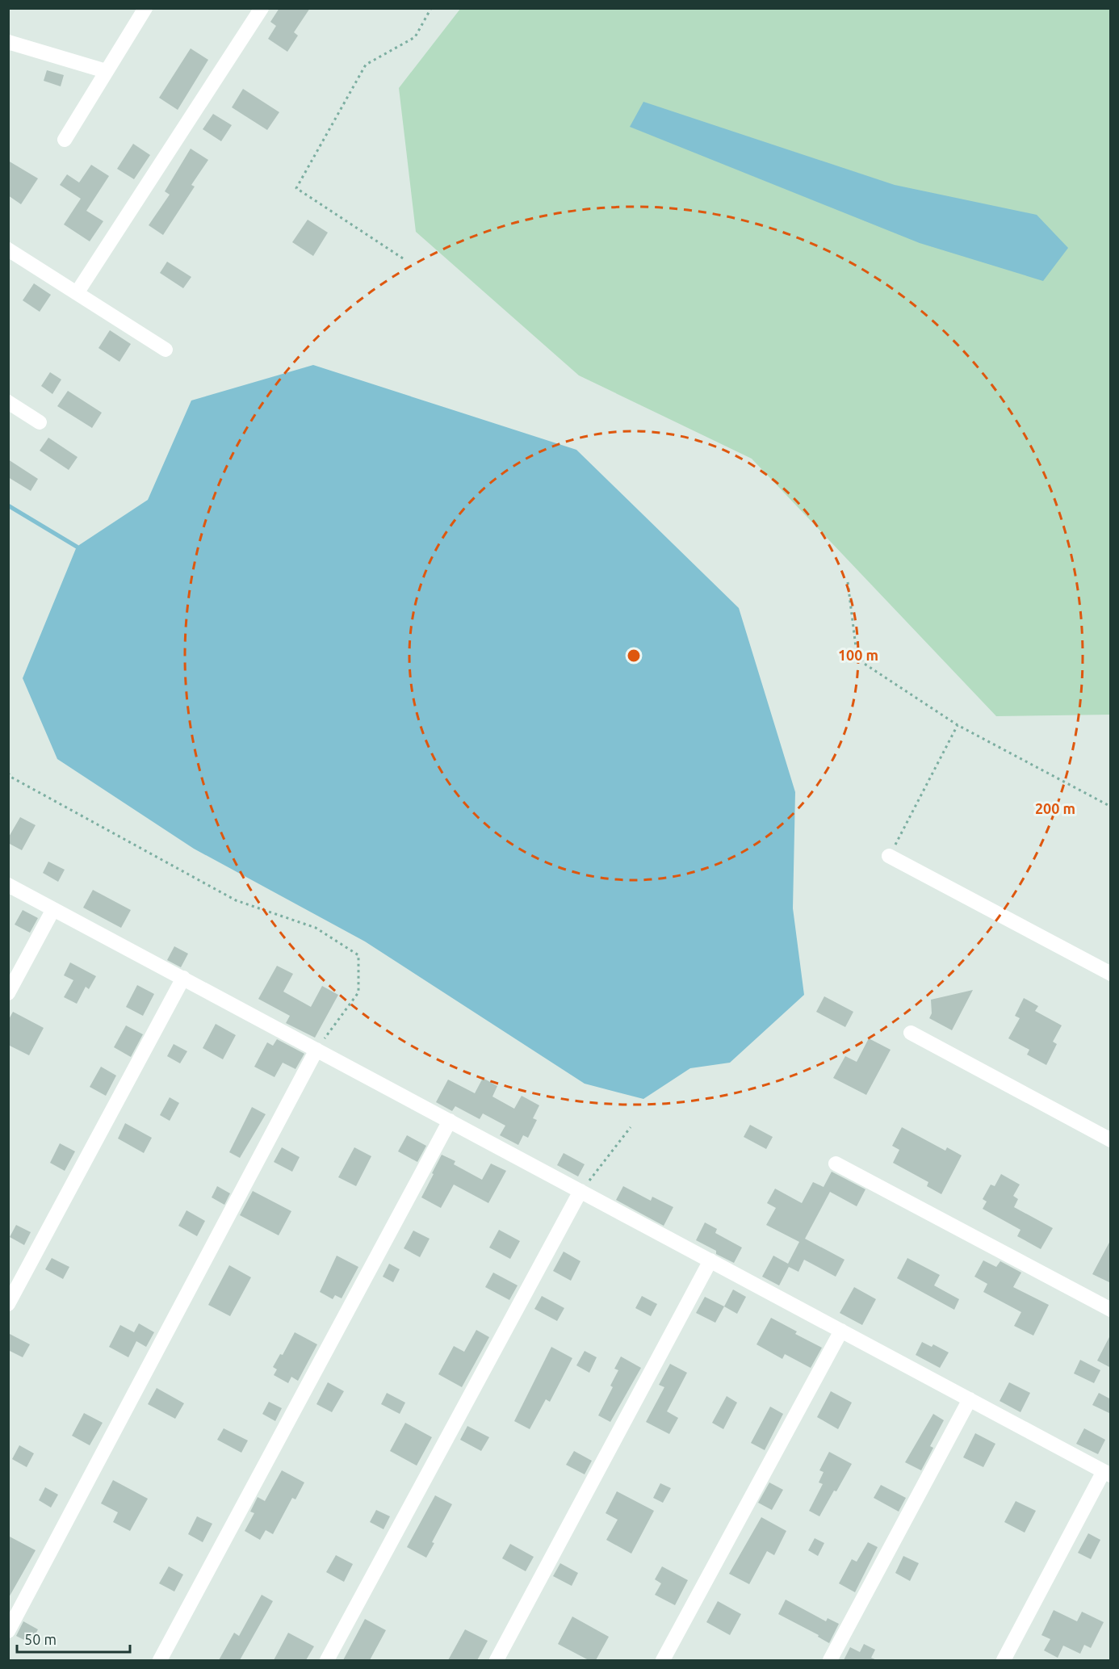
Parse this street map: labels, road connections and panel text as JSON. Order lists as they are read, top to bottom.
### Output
{
  "scale_bar": "50 m",
  "rings": ["100 m", "200 m"]
}
